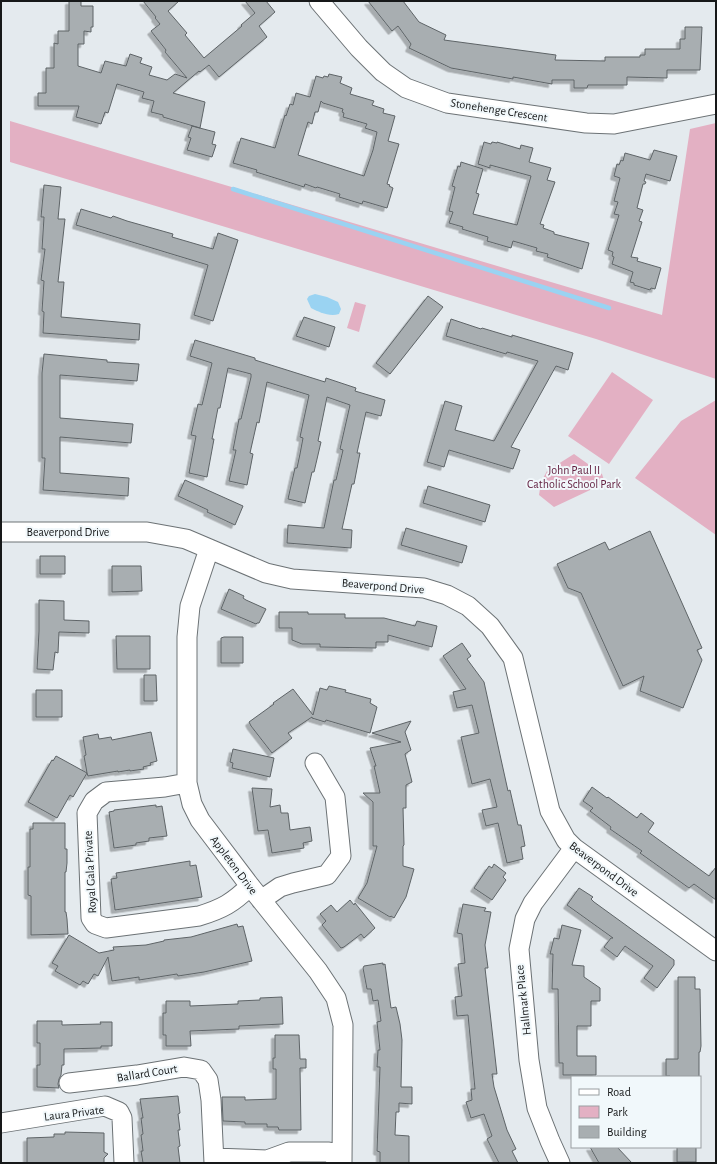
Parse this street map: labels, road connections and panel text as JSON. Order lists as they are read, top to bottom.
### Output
{
  "streets": {
    "street": [
      "Stonehenge Crescent",
      "Beaverpond Drive",
      "Appleton Drive",
      "Royal Gala Private",
      "Hallmark Place",
      "Ballard Court",
      "Laura Private"
    ]
  },
  "crossings": [
    ["Beaverpond Drive", "Appleton Drive"],
    ["Beaverpond Drive", "Hallmark Place"],
    ["Appleton Drive", "Royal Gala Private"]
  ],
  "parks": ["John Paul II Catholic School Park"],
  "legend": ["Road", "Park", "Building"]
}
